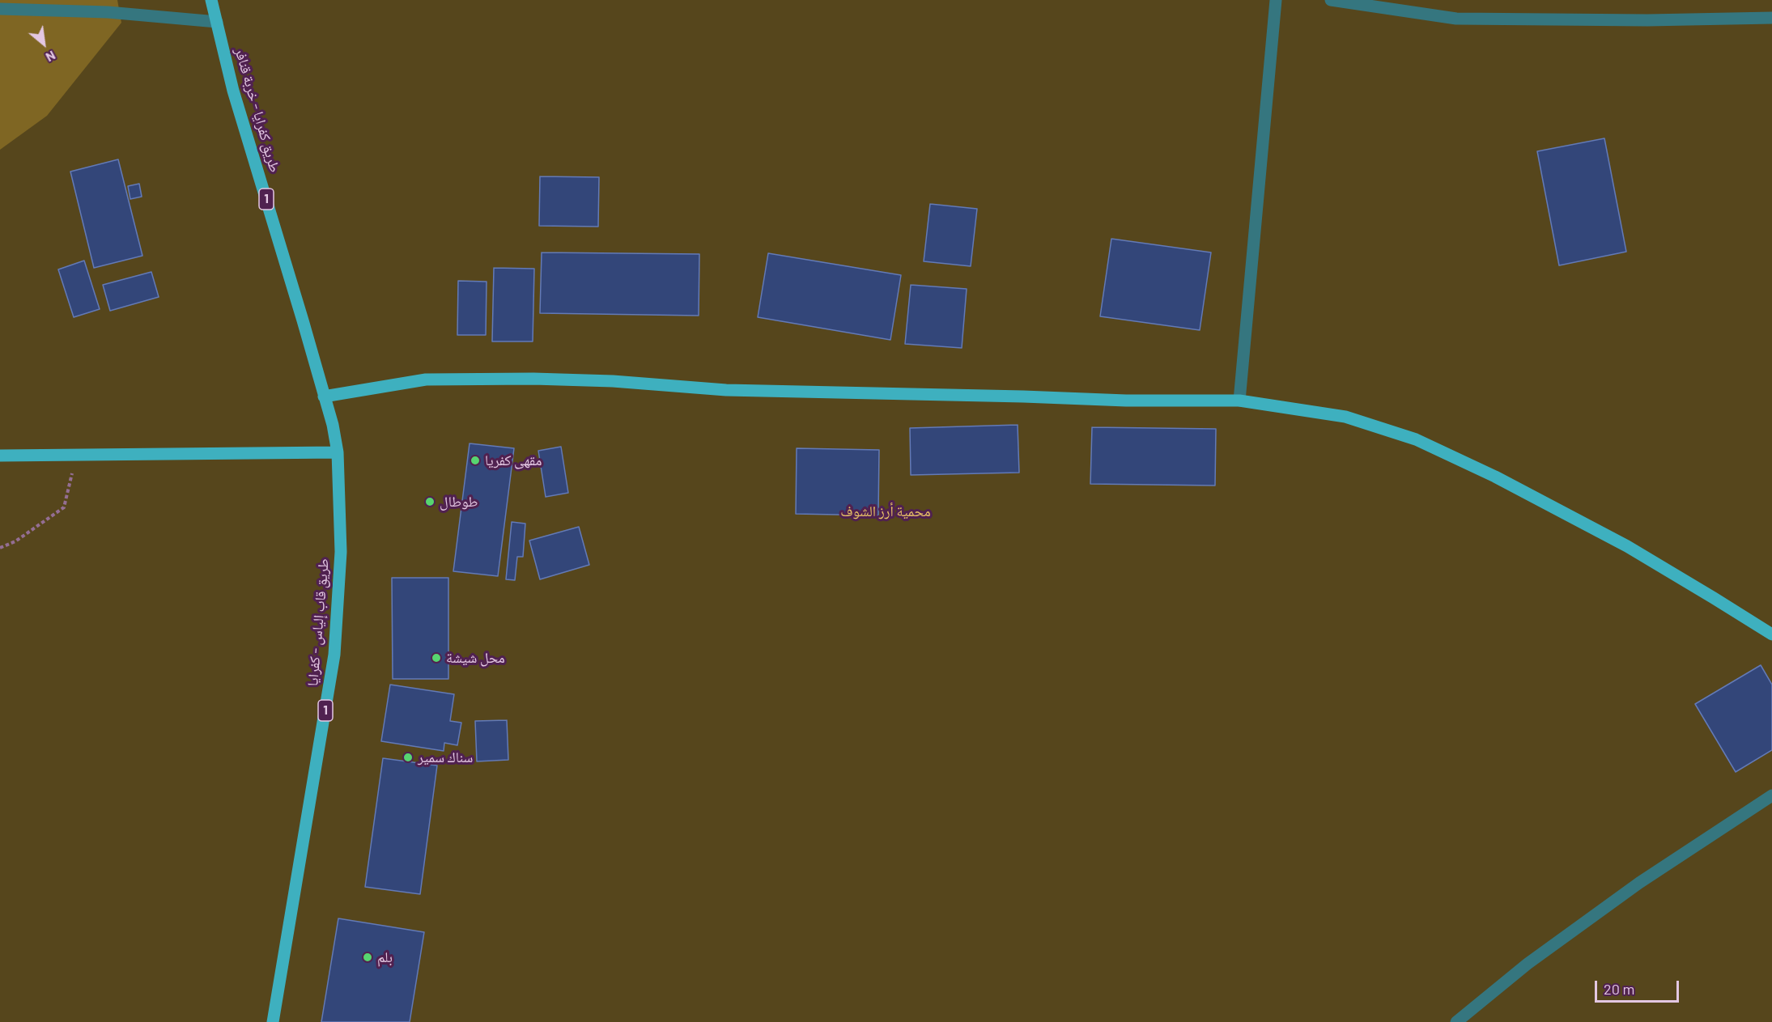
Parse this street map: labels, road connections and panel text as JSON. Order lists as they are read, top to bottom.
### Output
{
  "streets": {
    "main road": ["طريق كفرايا - خربة قنافر", "1", "طريق قاب إلياس - كفرايا"]
  },
  "crossings": [
    ["طريق كفرايا - خربة قنافر", "طريق قاب إلياس - كفرايا"]
  ],
  "parks": ["محمية أرز الشوف"],
  "places": [
    "مقهى كفريا",
    "طوطال",
    "محل شيشة",
    "سناك سمير",
    "بلم"
  ],
  "scale_bar": "20 m",
  "north": "bottom right"
}
